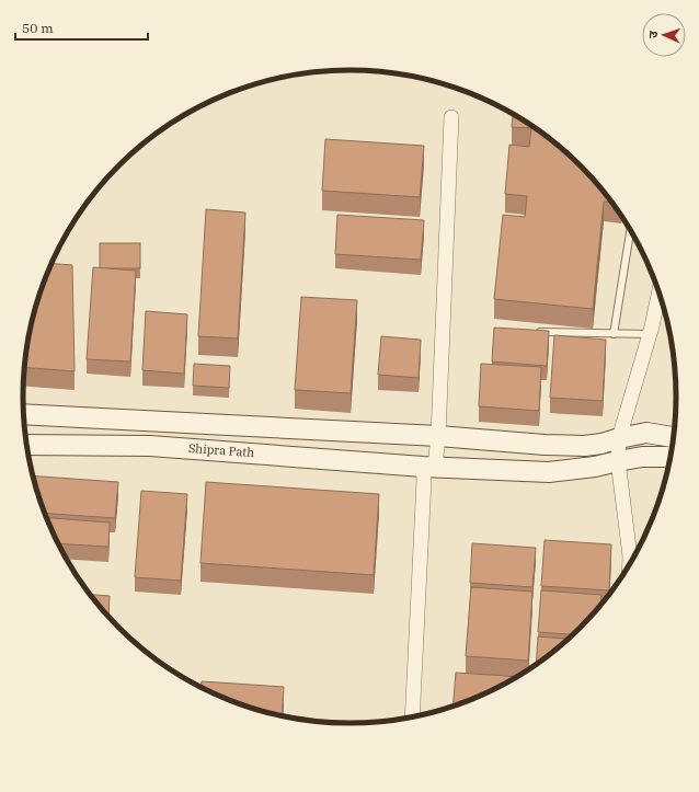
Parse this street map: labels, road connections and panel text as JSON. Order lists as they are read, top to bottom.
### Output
{
  "streets": {
    "street": ["Shipra Path"]
  },
  "scale_bar": "50 m",
  "north": "left"
}
